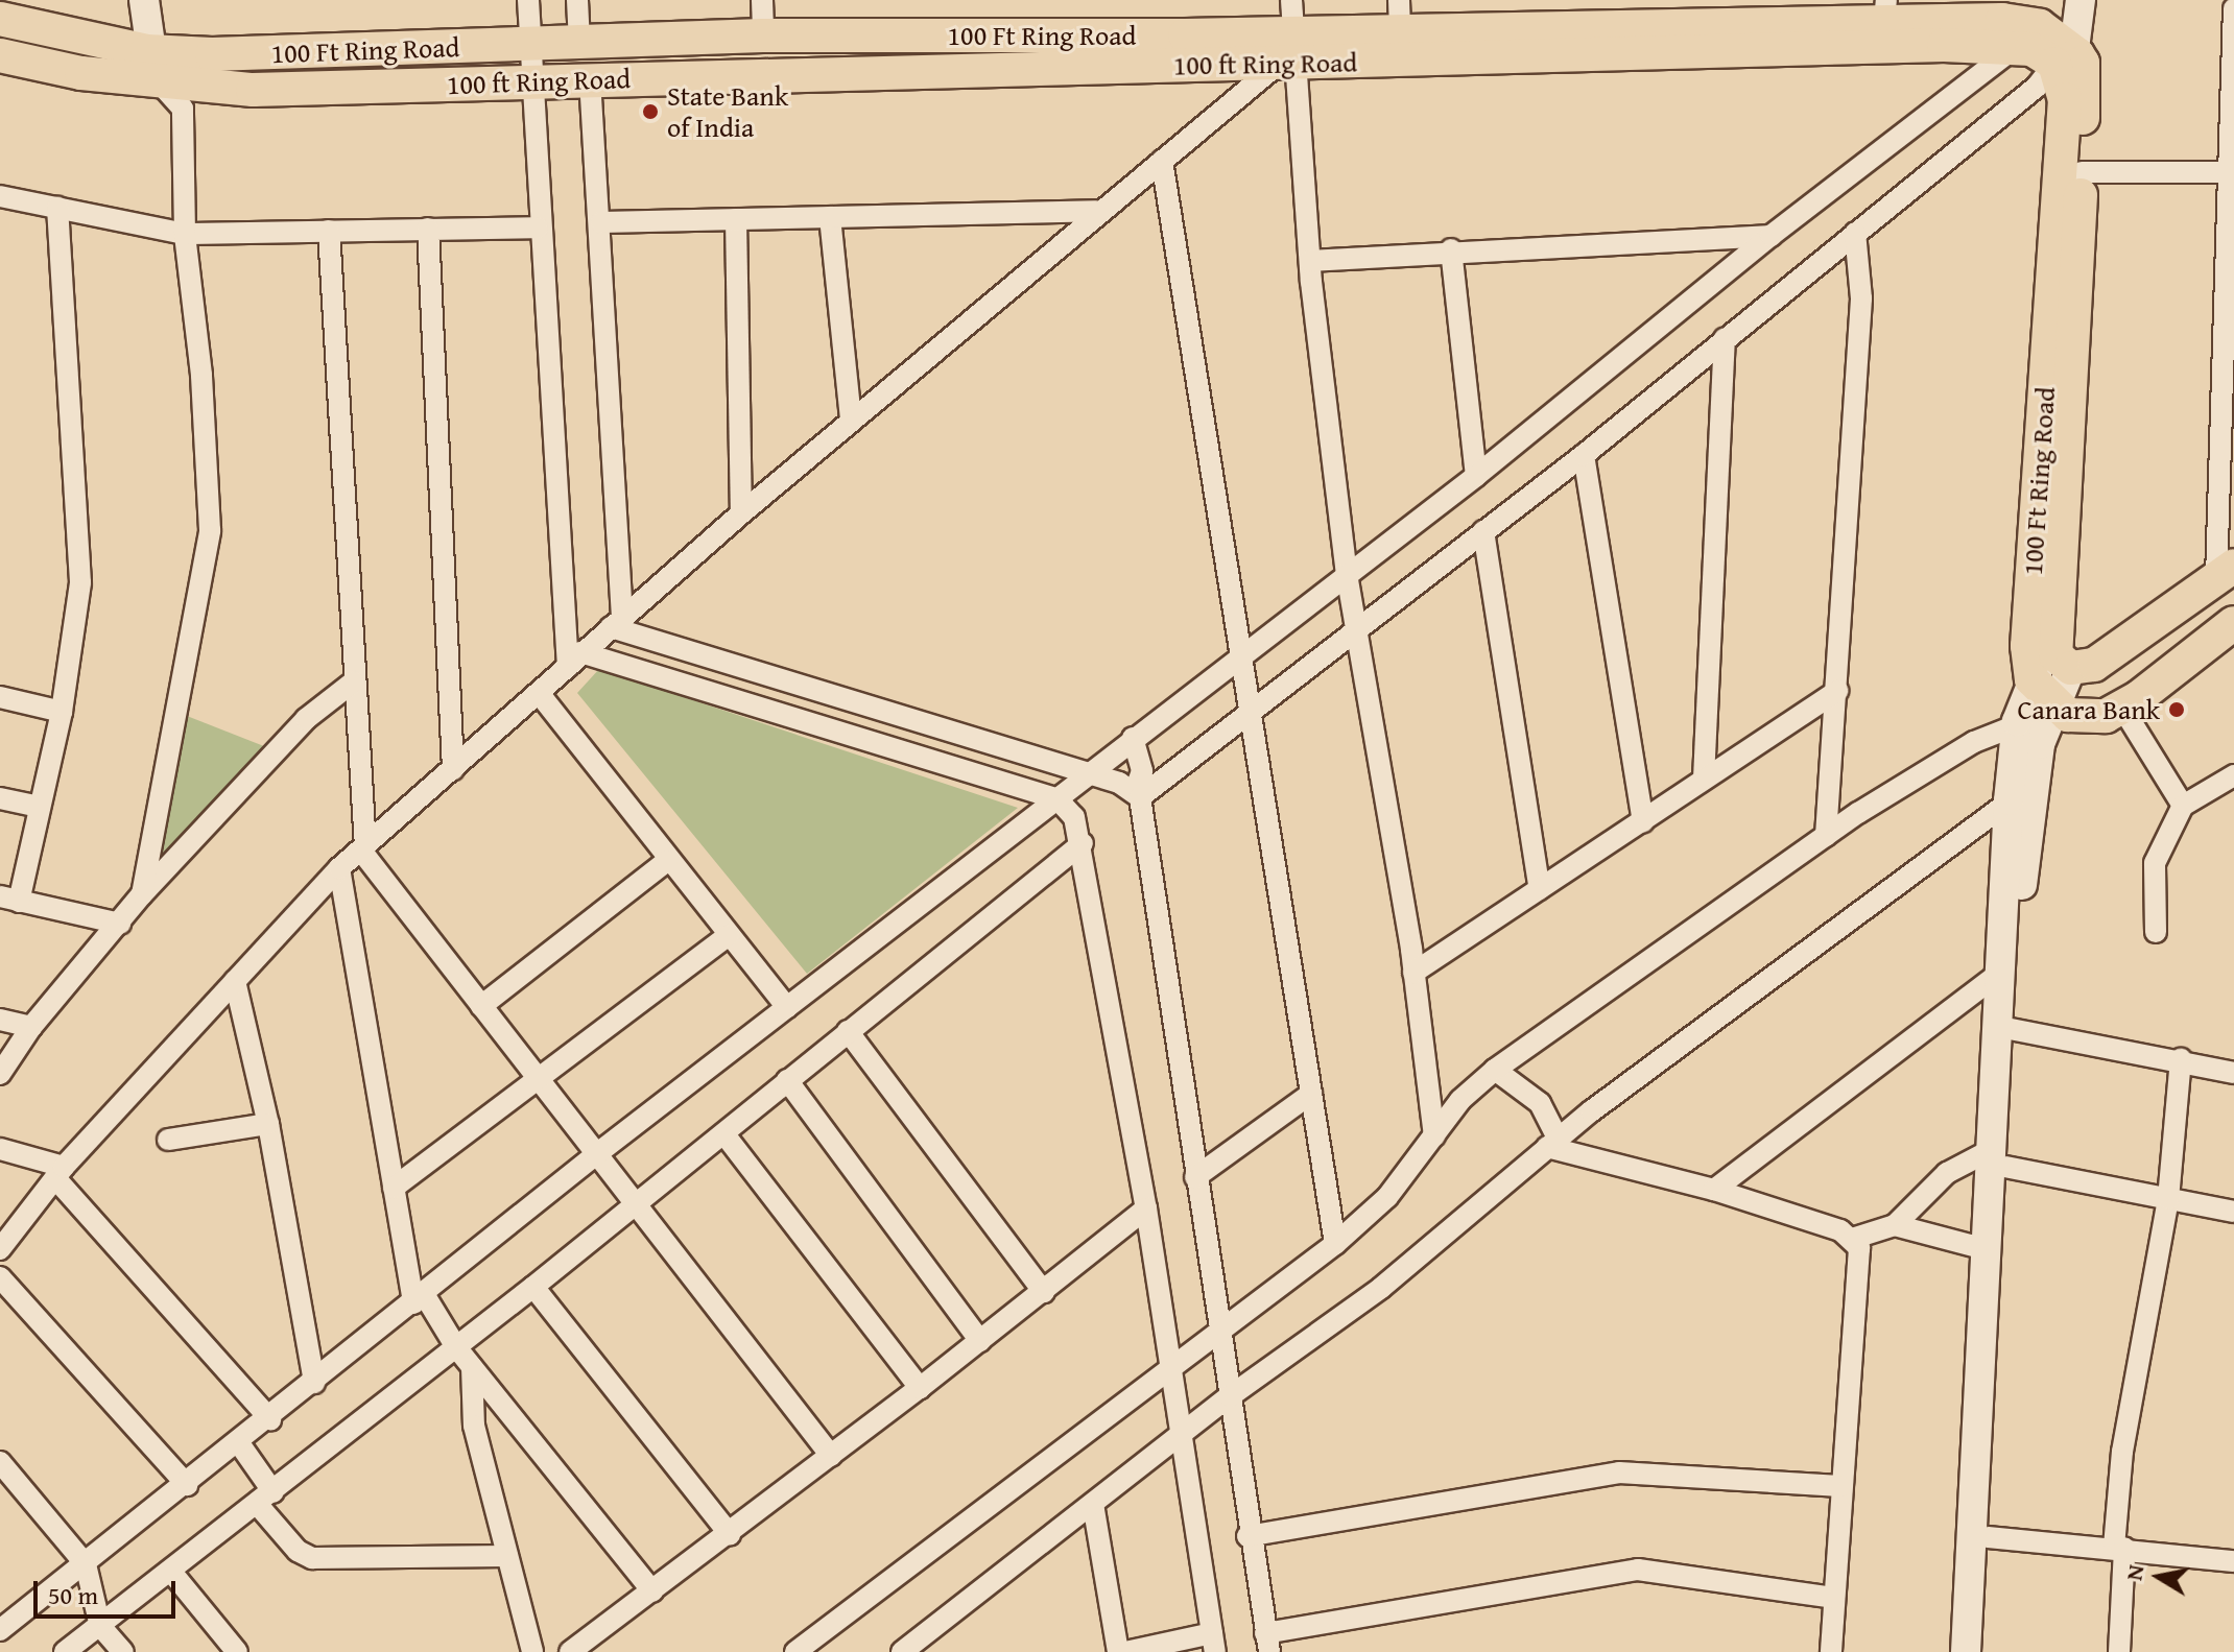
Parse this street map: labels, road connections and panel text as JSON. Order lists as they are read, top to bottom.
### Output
{
  "streets": {
    "main road": ["100 Ft Ring Road", "100 ft Ring Road"]
  },
  "crossings": [
    ["100 Ft Ring Road", "100 ft Ring Road"]
  ],
  "places": ["State Bank of India", "Canara Bank"],
  "scale_bar": "50 m",
  "north": "left"
}
